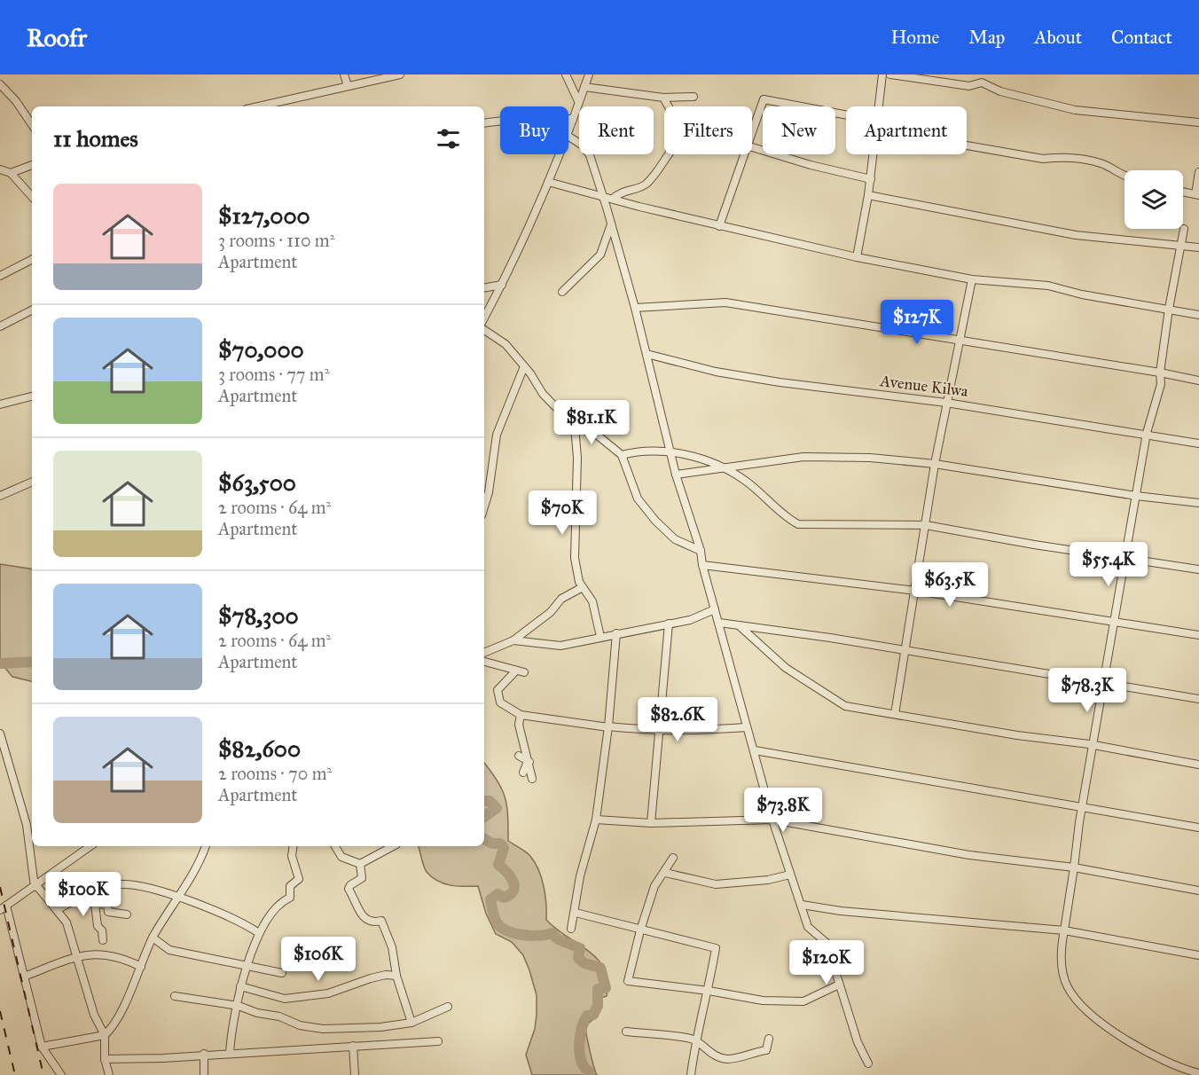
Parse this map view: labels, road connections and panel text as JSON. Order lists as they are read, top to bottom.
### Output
{
  "streets": {
    "street": ["Avenue Kilwa"]
  },
  "page": {
    "header": "Roofr",
    "nav": [
      "Home",
      "Map",
      "About",
      "Contact"
    ],
    "chip": [
      "Buy",
      "Rent",
      "Filters",
      "New",
      "Apartment"
    ],
    "heading": "11 homes",
    "list": [
      {
        "name": "$127,000",
        "note": "3 rooms · 110 m² · Apartment"
      },
      {
        "name": "$70,000",
        "note": "3 rooms · 77 m² · Apartment"
      },
      {
        "name": "$63,500",
        "note": "2 rooms · 64 m² · Apartment"
      },
      {
        "name": "$78,300",
        "note": "2 rooms · 64 m² · Apartment"
      },
      {
        "name": "$82,600",
        "note": "2 rooms · 70 m² · Apartment"
      }
    ],
    "price": [
      "$127K",
      "$81.1K",
      "$70K",
      "$55.4K",
      "$63.5K",
      "$78.3K",
      "$82.6K",
      "$73.8K",
      "$100K",
      "$106K",
      "$120K"
    ]
  }
}
